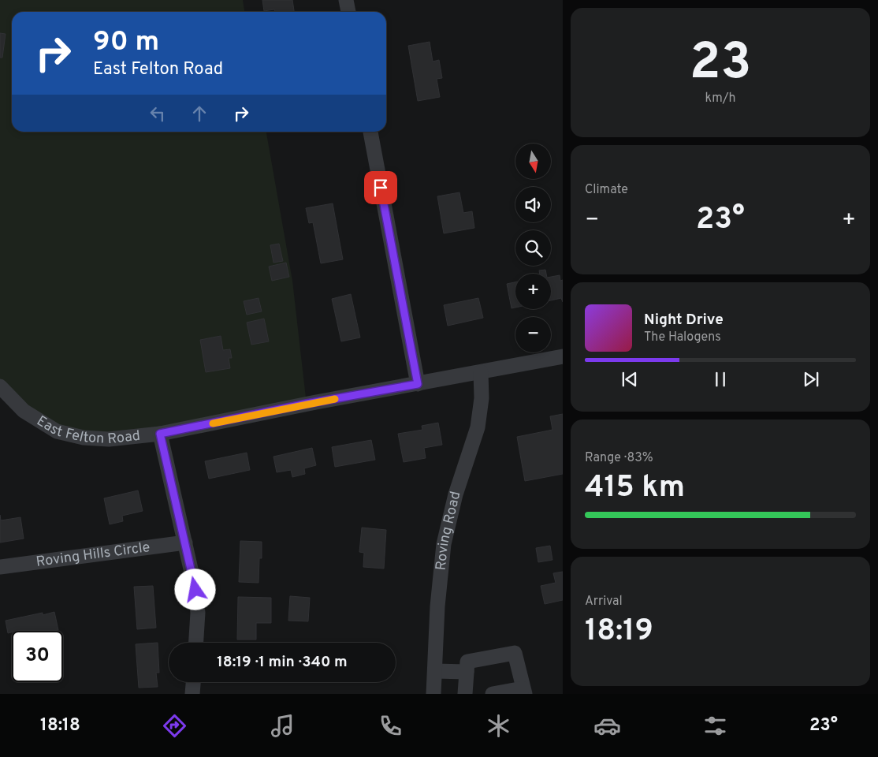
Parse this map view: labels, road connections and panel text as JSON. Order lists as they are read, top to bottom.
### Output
{
  "streets": {
    "street": ["East Felton Road", "Roving Road", "Roving Hills Circle"]
  },
  "crossings": [
    ["East Felton Road", "Roving Road"]
  ],
  "north": "bottom",
  "page": {
    "tile": [
      ["23", "km/h"],
      "Climate",
      ["Range · 83%", "415 km"],
      ["Arrival", "18:19"]
    ],
    "turn": ["90 m", "East Felton Road"],
    "map_buttons": ["+", "−"],
    "heat": ["−", "23°", "+"],
    "song": ["Night Drive", "The Halogens"],
    "limit": "30",
    "trip": "18:19 · 1 min · 340 m",
    "tabs": ["18:18", "23°"]
  }
}
